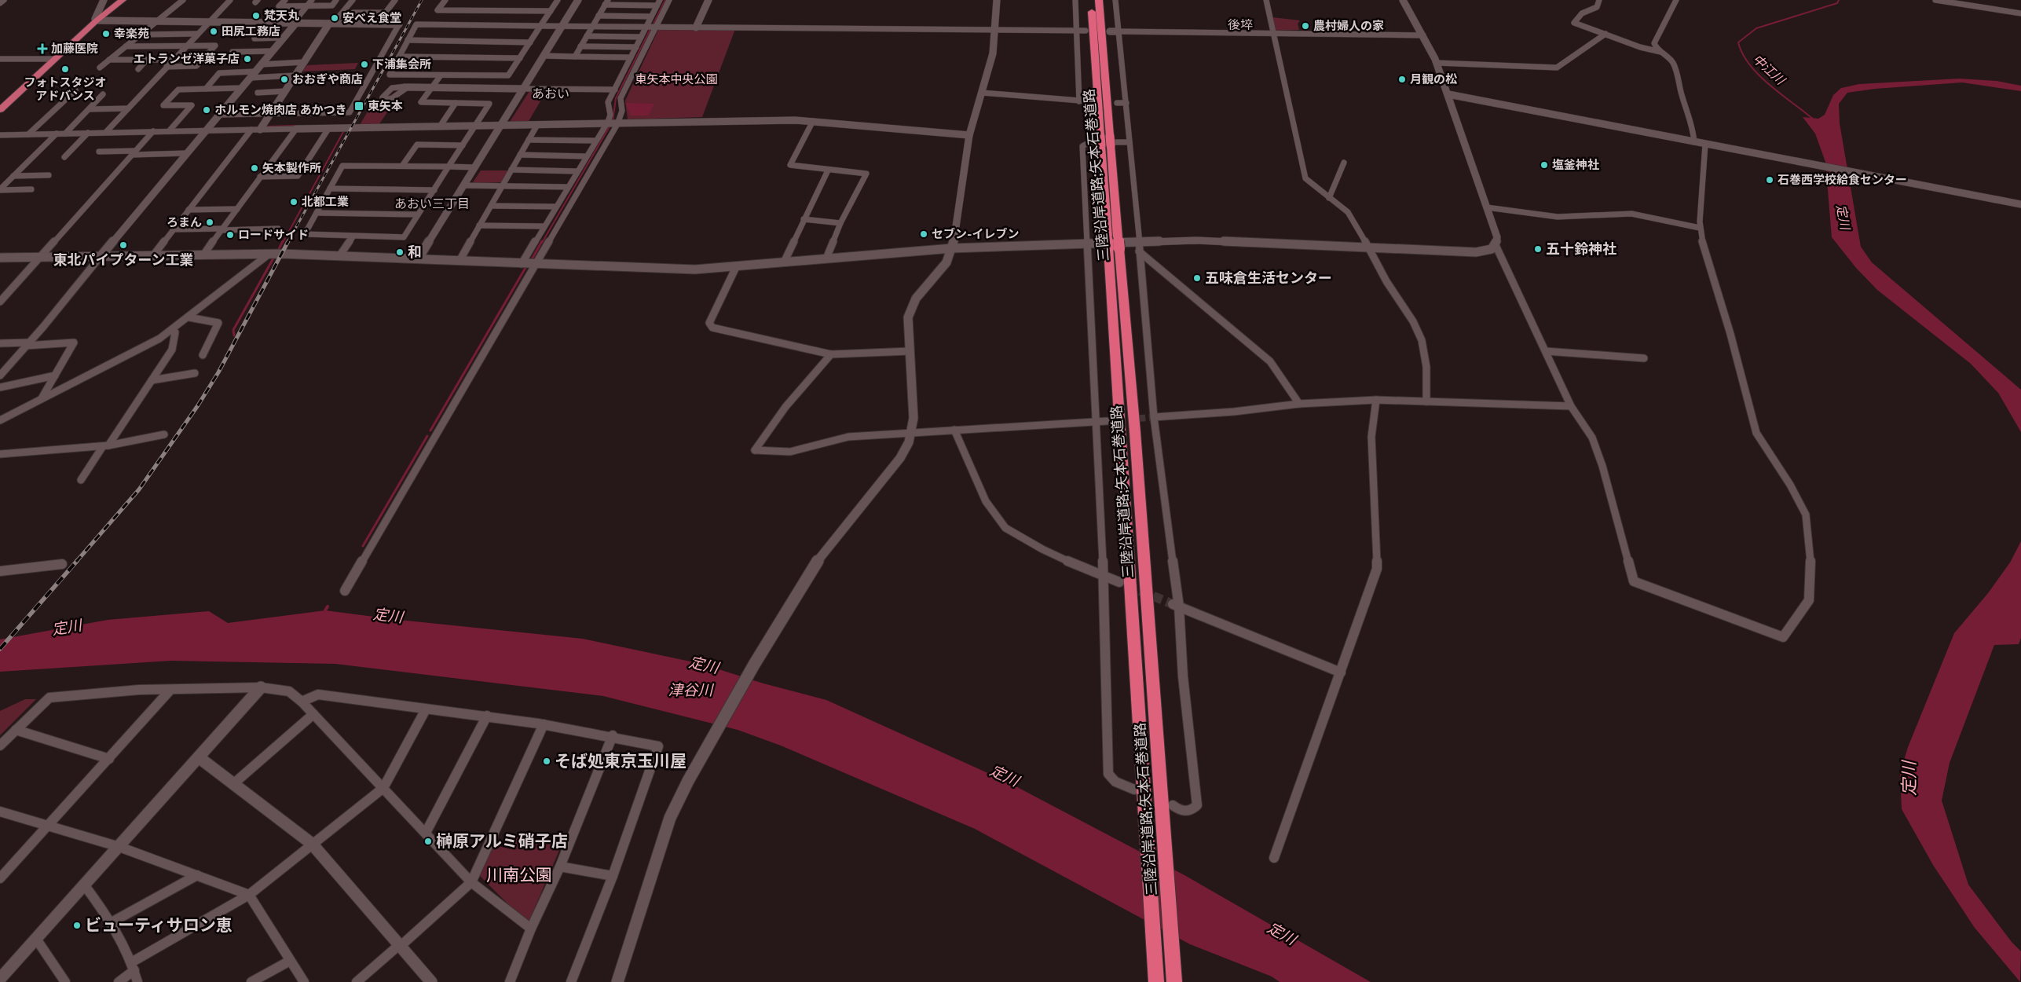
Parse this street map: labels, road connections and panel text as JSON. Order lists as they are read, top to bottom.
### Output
{
  "streets": {
    "highway": ["三陸沿岸道路;矢本石巻道路"]
  },
  "districts": ["後埣", "あおい", "あおい三丁目"],
  "water": ["中江川", "定川", "津谷川"],
  "parks": ["東矢本中央公園", "川南公園"],
  "places": {
    "other": [
      "梵天丸",
      "安べえ食堂",
      "農村婦人の家",
      "田尻工務店",
      "幸楽苑",
      "エトランゼ洋菓子店",
      "下浦集会所",
      "フォトスタジオ アドバンス",
      "おおぎや商店",
      "月観の松",
      "ホルモン焼肉店 あかつき",
      "塩釜神社",
      "矢本製作所",
      "石巻西学校給食センター",
      "北都工業",
      "ろまん",
      "セブン-イレブン",
      "ロードサイド",
      "東北パイプターン工業",
      "五十鈴神社",
      "和",
      "五味倉生活センター",
      "そば処東京玉川屋",
      "榊原アルミ硝子店",
      "ビューティサロン恵"
    ],
    "health": ["加藤医院"],
    "transit": ["東矢本"]
  }
}
